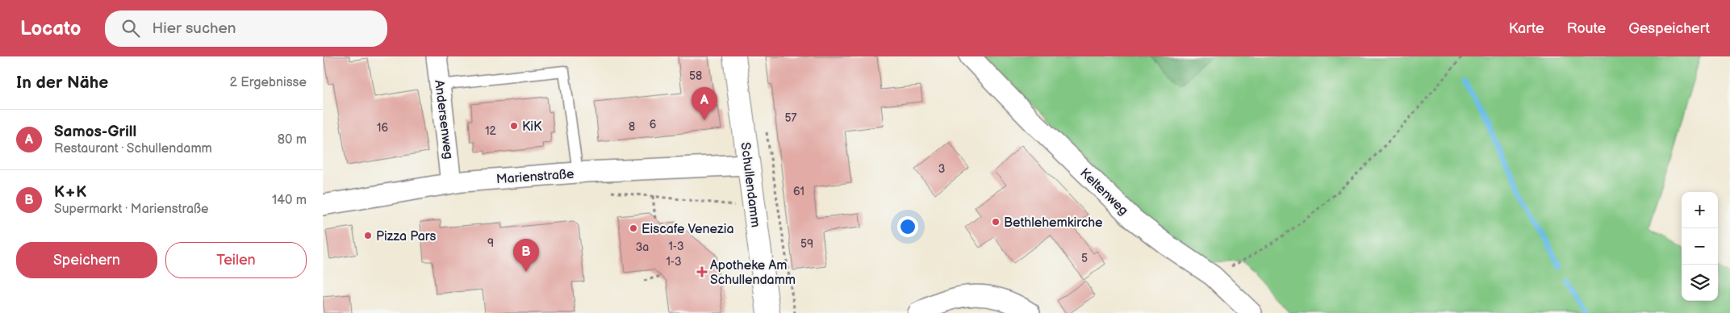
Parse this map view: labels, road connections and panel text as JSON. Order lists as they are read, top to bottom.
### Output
{
  "streets": {
    "main road": ["Schullendamm"],
    "street": ["Andersenweg", "Marienstraße", "Keltenweg"]
  },
  "crossings": [
    ["Andersenweg", "Marienstraße"],
    ["Marienstraße", "Schullendamm"]
  ],
  "places": {
    "other": [
      "KiK",
      "Bethlehemkirche",
      "Eiscafe Venezia",
      "Pizza Pars"
    ],
    "health": ["Apotheke Am Schullendamm"]
  },
  "house_numbers": [
    "58",
    "57",
    "6",
    "8",
    "16",
    "12",
    "3",
    "61",
    "9",
    "59",
    "1-3",
    "3a",
    "5",
    "1-3"
  ],
  "page": {
    "header": "Locato",
    "search": "Hier suchen",
    "nav": ["Karte", "Route", "Gespeichert"],
    "heading": ["In der Nähe", "2 Ergebnisse"],
    "pins": ["A", "B"],
    "list": [
      {
        "mark": "A",
        "name": "Samos-Grill",
        "note": "Restaurant · Schullendamm",
        "value": "80 m"
      },
      {
        "mark": "B",
        "name": "K+K",
        "note": "Supermarkt · Marienstraße",
        "value": "140 m"
      }
    ],
    "map_buttons": ["+", "−"],
    "buttons": ["Speichern", "Teilen"]
  }
}
